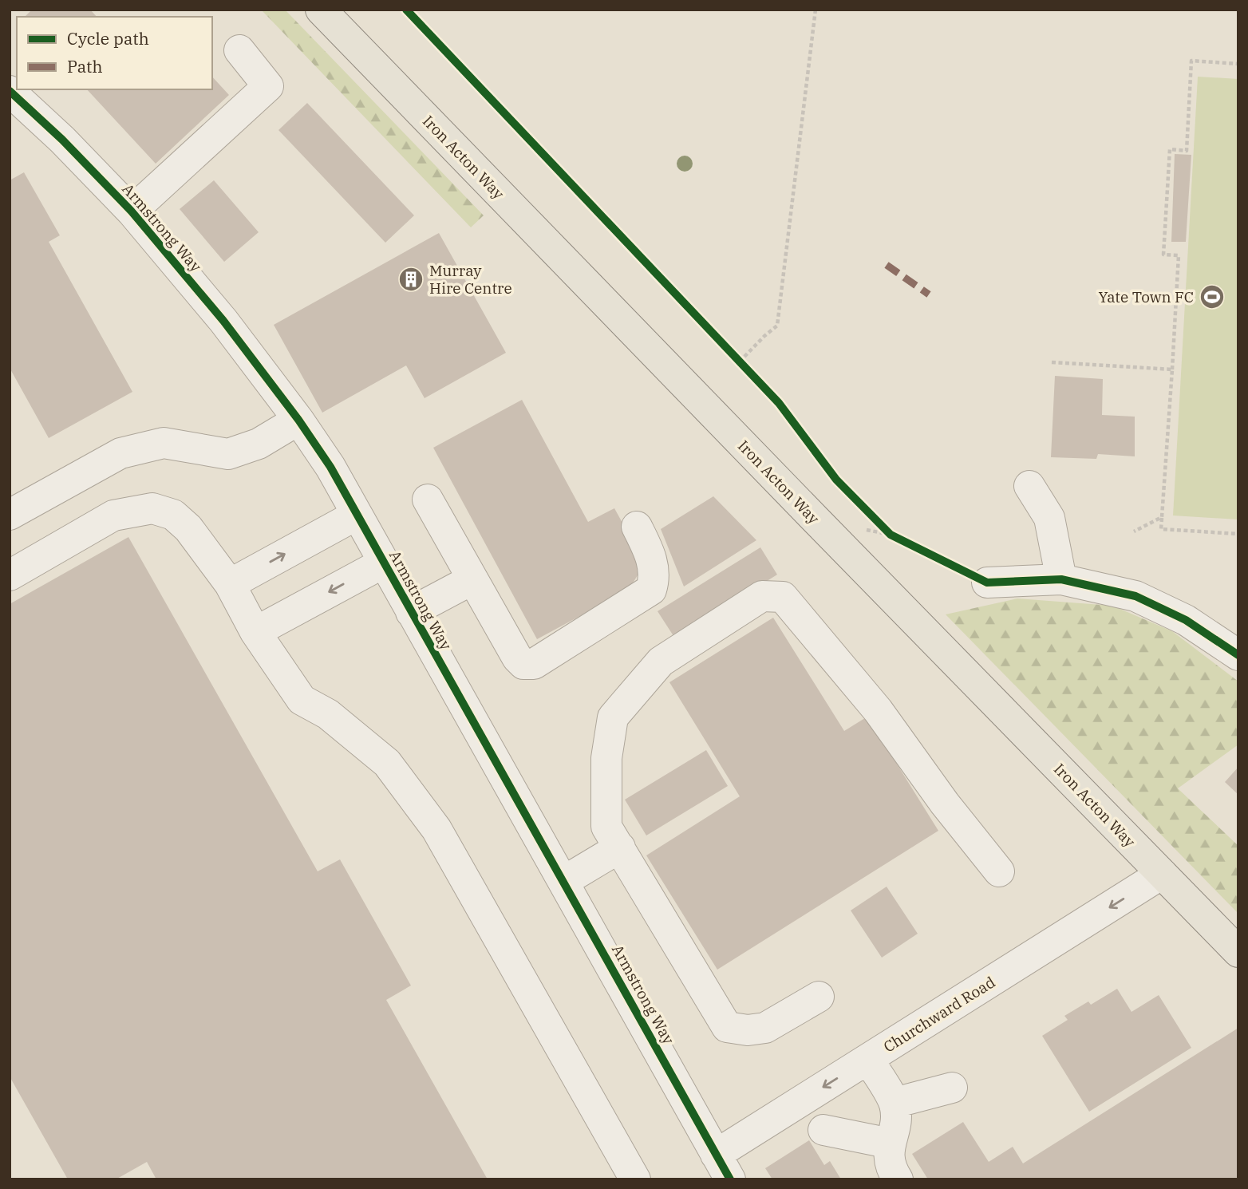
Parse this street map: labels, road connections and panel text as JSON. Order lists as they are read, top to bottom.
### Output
{
  "streets": {
    "main road": ["Iron Acton Way"],
    "street": ["Armstrong Way", "Churchward Road"]
  },
  "crossings": [
    ["Iron Acton Way", "Churchward Road"],
    ["Armstrong Way", "Churchward Road"]
  ],
  "one_way": ["Churchward Road"],
  "places": {
    "building": ["Murray Hire Centre"],
    "sports": ["Yate Town FC"]
  },
  "legend": ["Cycle path", "Path"]
}
